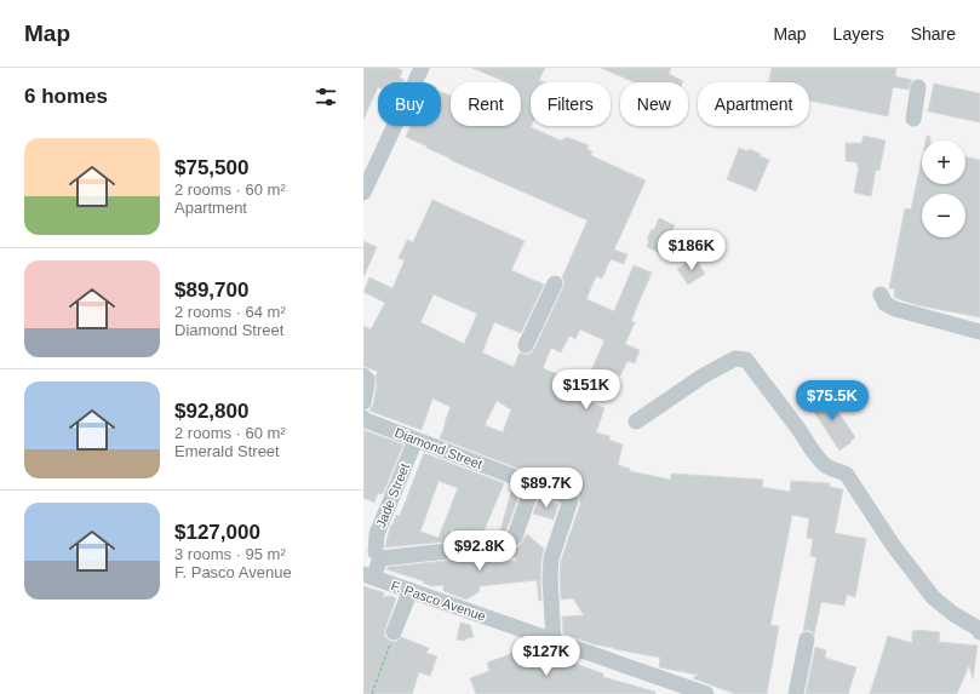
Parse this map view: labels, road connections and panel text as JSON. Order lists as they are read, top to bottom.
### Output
{
  "streets": {
    "street": ["Diamond Street", "Jade Street", "F. Pasco Avenue"]
  },
  "crossings": [
    ["Diamond Street", "Jade Street"],
    ["Diamond Street", "F. Pasco Avenue"]
  ],
  "page": {
    "header": "Map",
    "nav": ["Map", "Layers", "Share"],
    "heading": "6 homes",
    "chip": [
      "Buy",
      "Rent",
      "Filters",
      "New",
      "Apartment"
    ],
    "list": [
      {
        "name": "$75,500",
        "note": "2 rooms · 60 m² · Apartment"
      },
      {
        "name": "$89,700",
        "note": "2 rooms · 64 m² · Diamond Street"
      },
      {
        "name": "$92,800",
        "note": "2 rooms · 60 m² · Emerald Street"
      },
      {
        "name": "$127,000",
        "note": "3 rooms · 95 m² · F. Pasco Avenue"
      }
    ],
    "map_buttons": ["+", "−"],
    "price": [
      "$186K",
      "$151K",
      "$75.5K",
      "$89.7K",
      "$92.8K",
      "$127K"
    ]
  }
}
